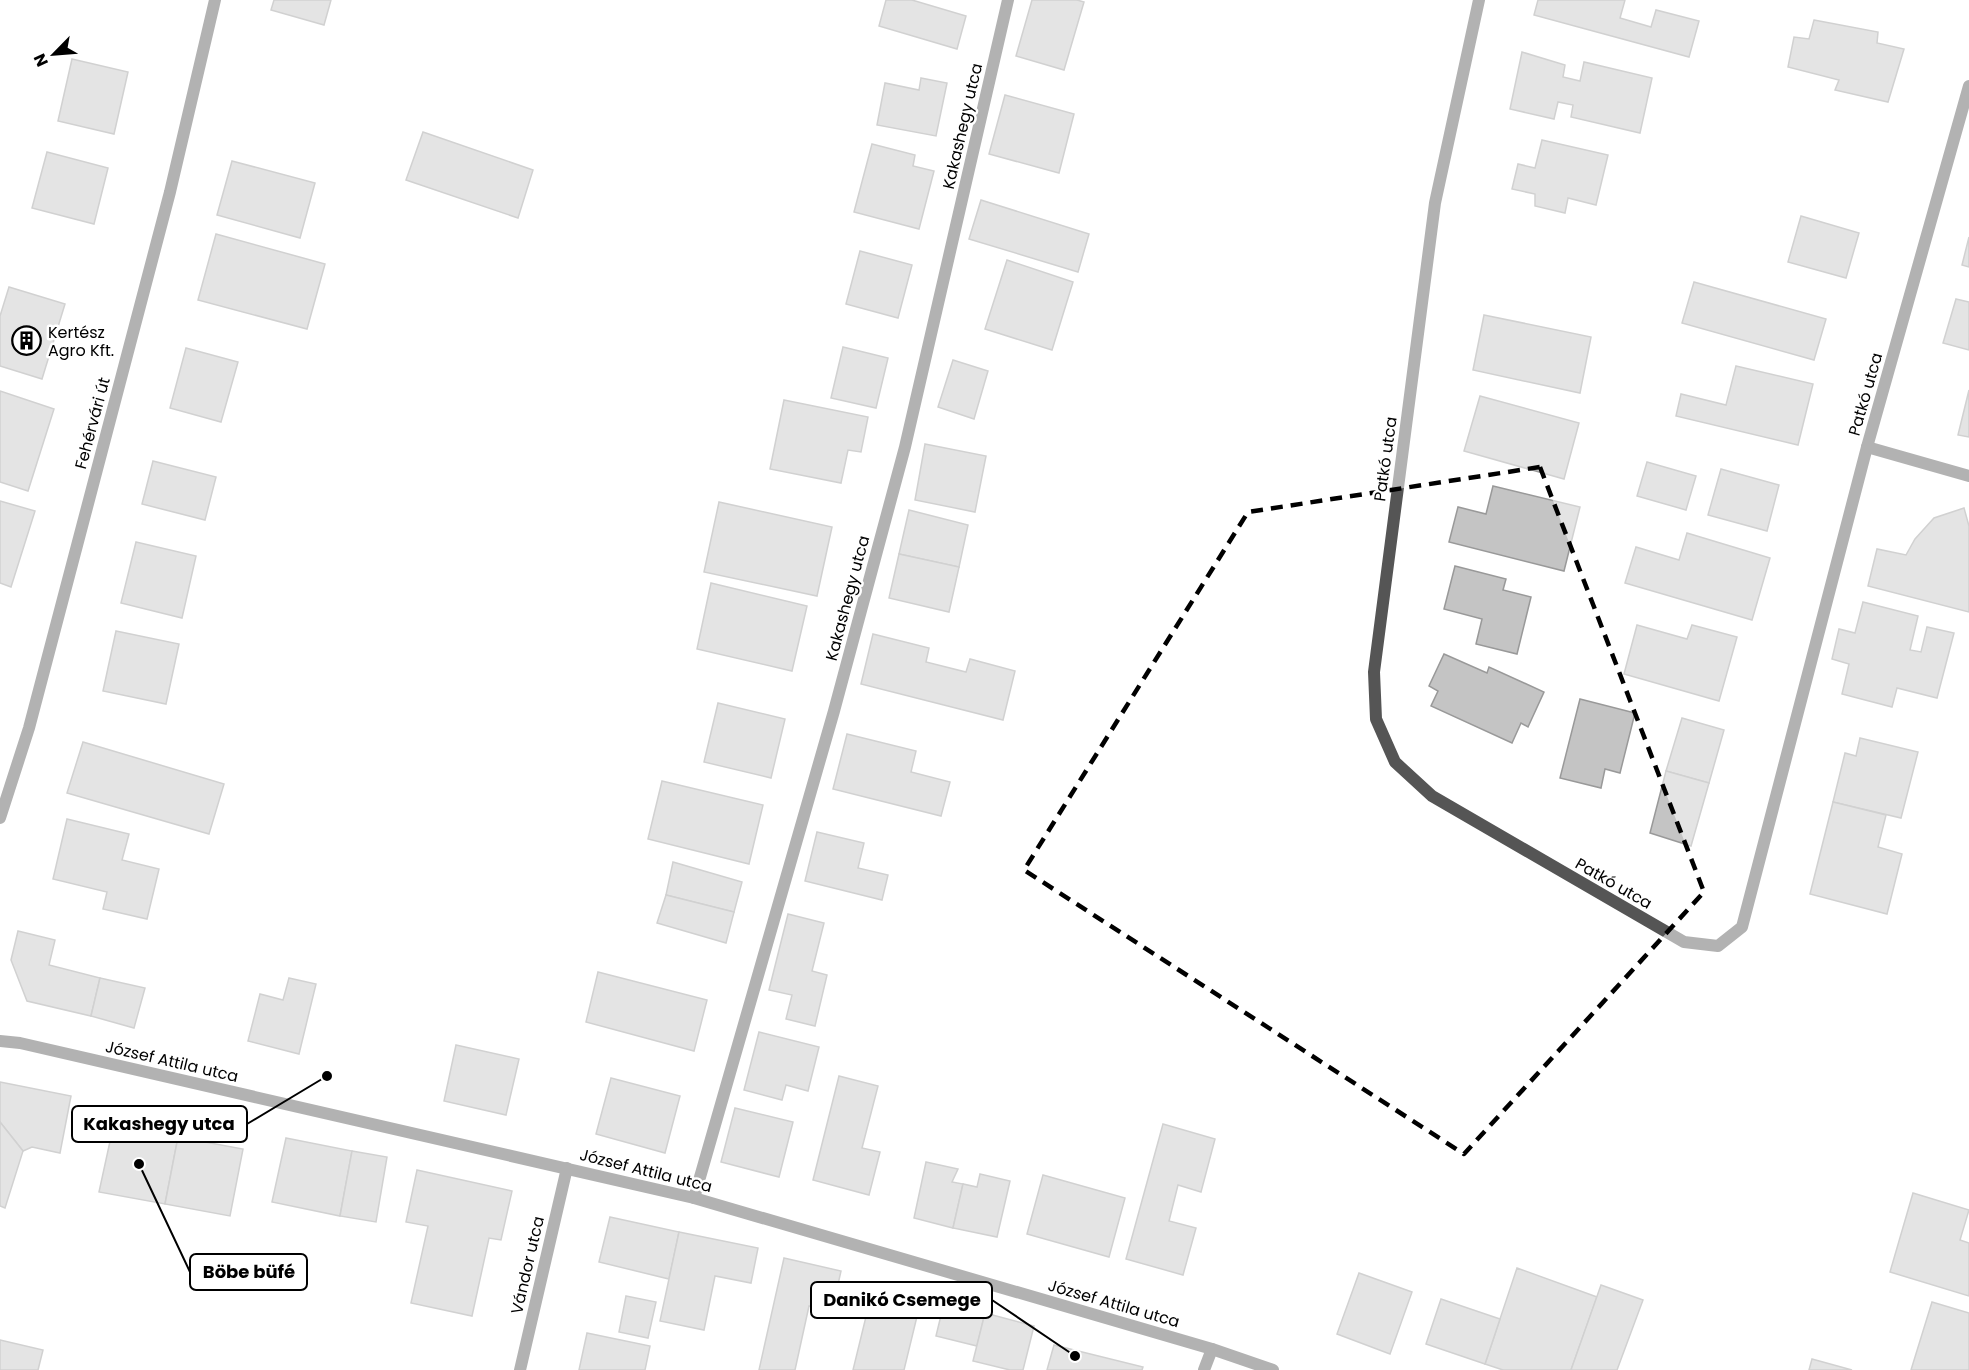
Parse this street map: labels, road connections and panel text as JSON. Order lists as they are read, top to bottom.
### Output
{
  "streets": {
    "street": [
      "Kakashegy utca",
      "Patkó utca",
      "Fehérvári út",
      "József Attila utca",
      "Vándor utca"
    ]
  },
  "crossings": [
    ["Kakashegy utca", "József Attila utca"],
    ["József Attila utca", "Vándor utca"]
  ],
  "places": {
    "building": ["Kertész Agro Kft."],
    "other": ["Kakashegy utca", "Böbe büfé", "Danikó Csemege"]
  },
  "north": "bottom left"
}
